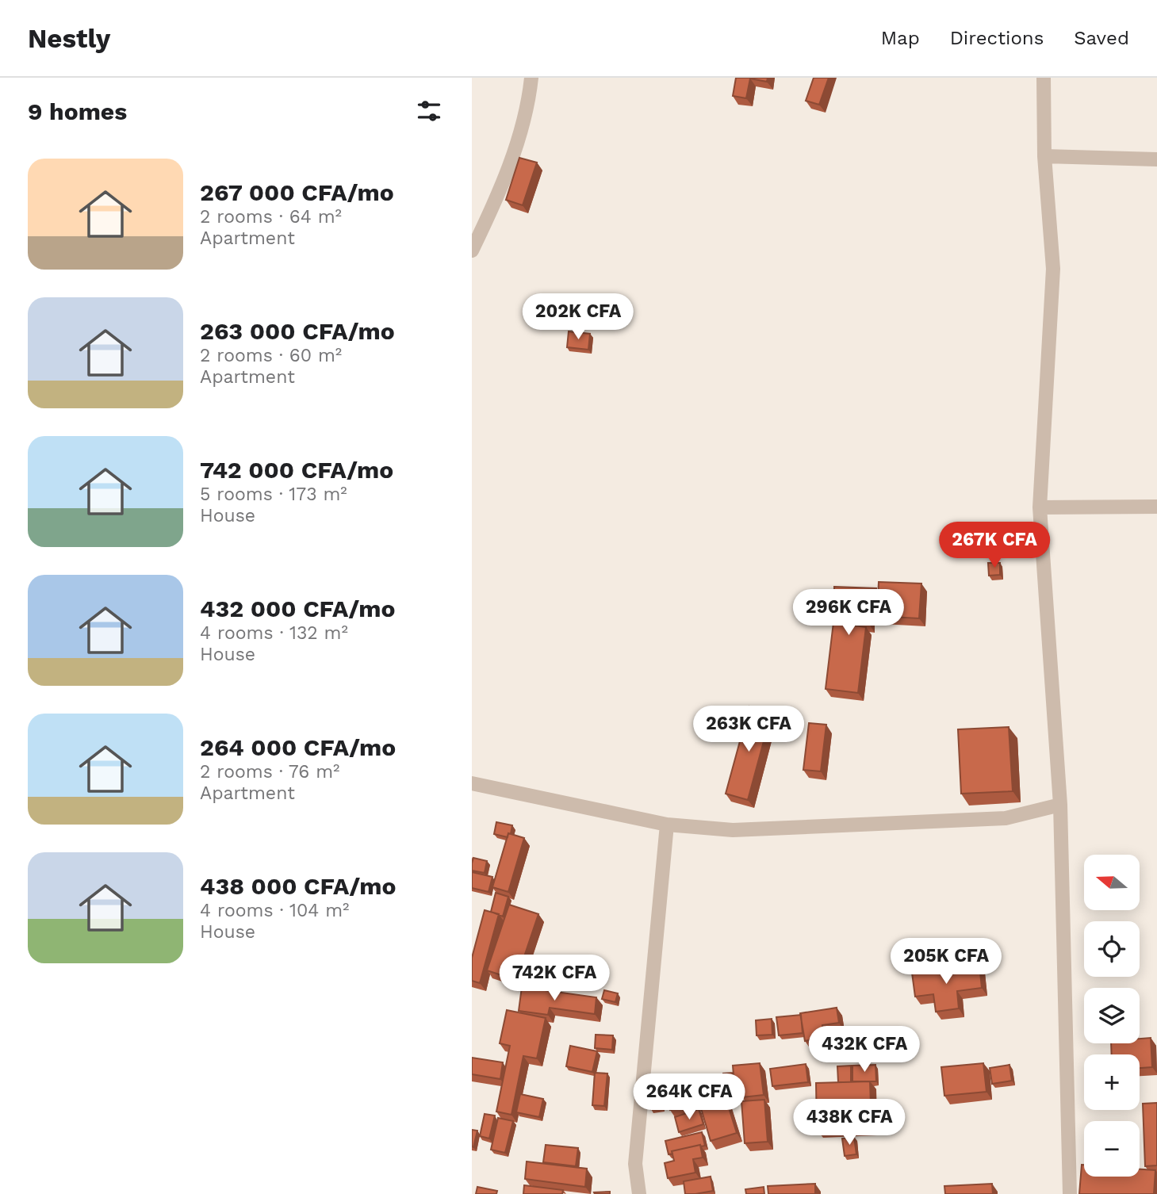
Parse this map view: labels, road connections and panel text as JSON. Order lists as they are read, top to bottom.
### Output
{
  "north": "left",
  "page": {
    "header": "Nestly",
    "nav": ["Map", "Directions", "Saved"],
    "heading": "9 homes",
    "list": [
      {
        "name": "267 000 CFA/mo",
        "note": "2 rooms · 64 m² · Apartment"
      },
      {
        "name": "263 000 CFA/mo",
        "note": "2 rooms · 60 m² · Apartment"
      },
      {
        "name": "742 000 CFA/mo",
        "note": "5 rooms · 173 m² · House"
      },
      {
        "name": "432 000 CFA/mo",
        "note": "4 rooms · 132 m² · House"
      },
      {
        "name": "264 000 CFA/mo",
        "note": "2 rooms · 76 m² · Apartment"
      },
      {
        "name": "438 000 CFA/mo",
        "note": "4 rooms · 104 m² · House"
      }
    ],
    "price": [
      "202K CFA",
      "267K CFA",
      "296K CFA",
      "263K CFA",
      "205K CFA",
      "742K CFA",
      "432K CFA",
      "264K CFA",
      "438K CFA"
    ],
    "map_buttons": ["+", "−"]
  }
}
